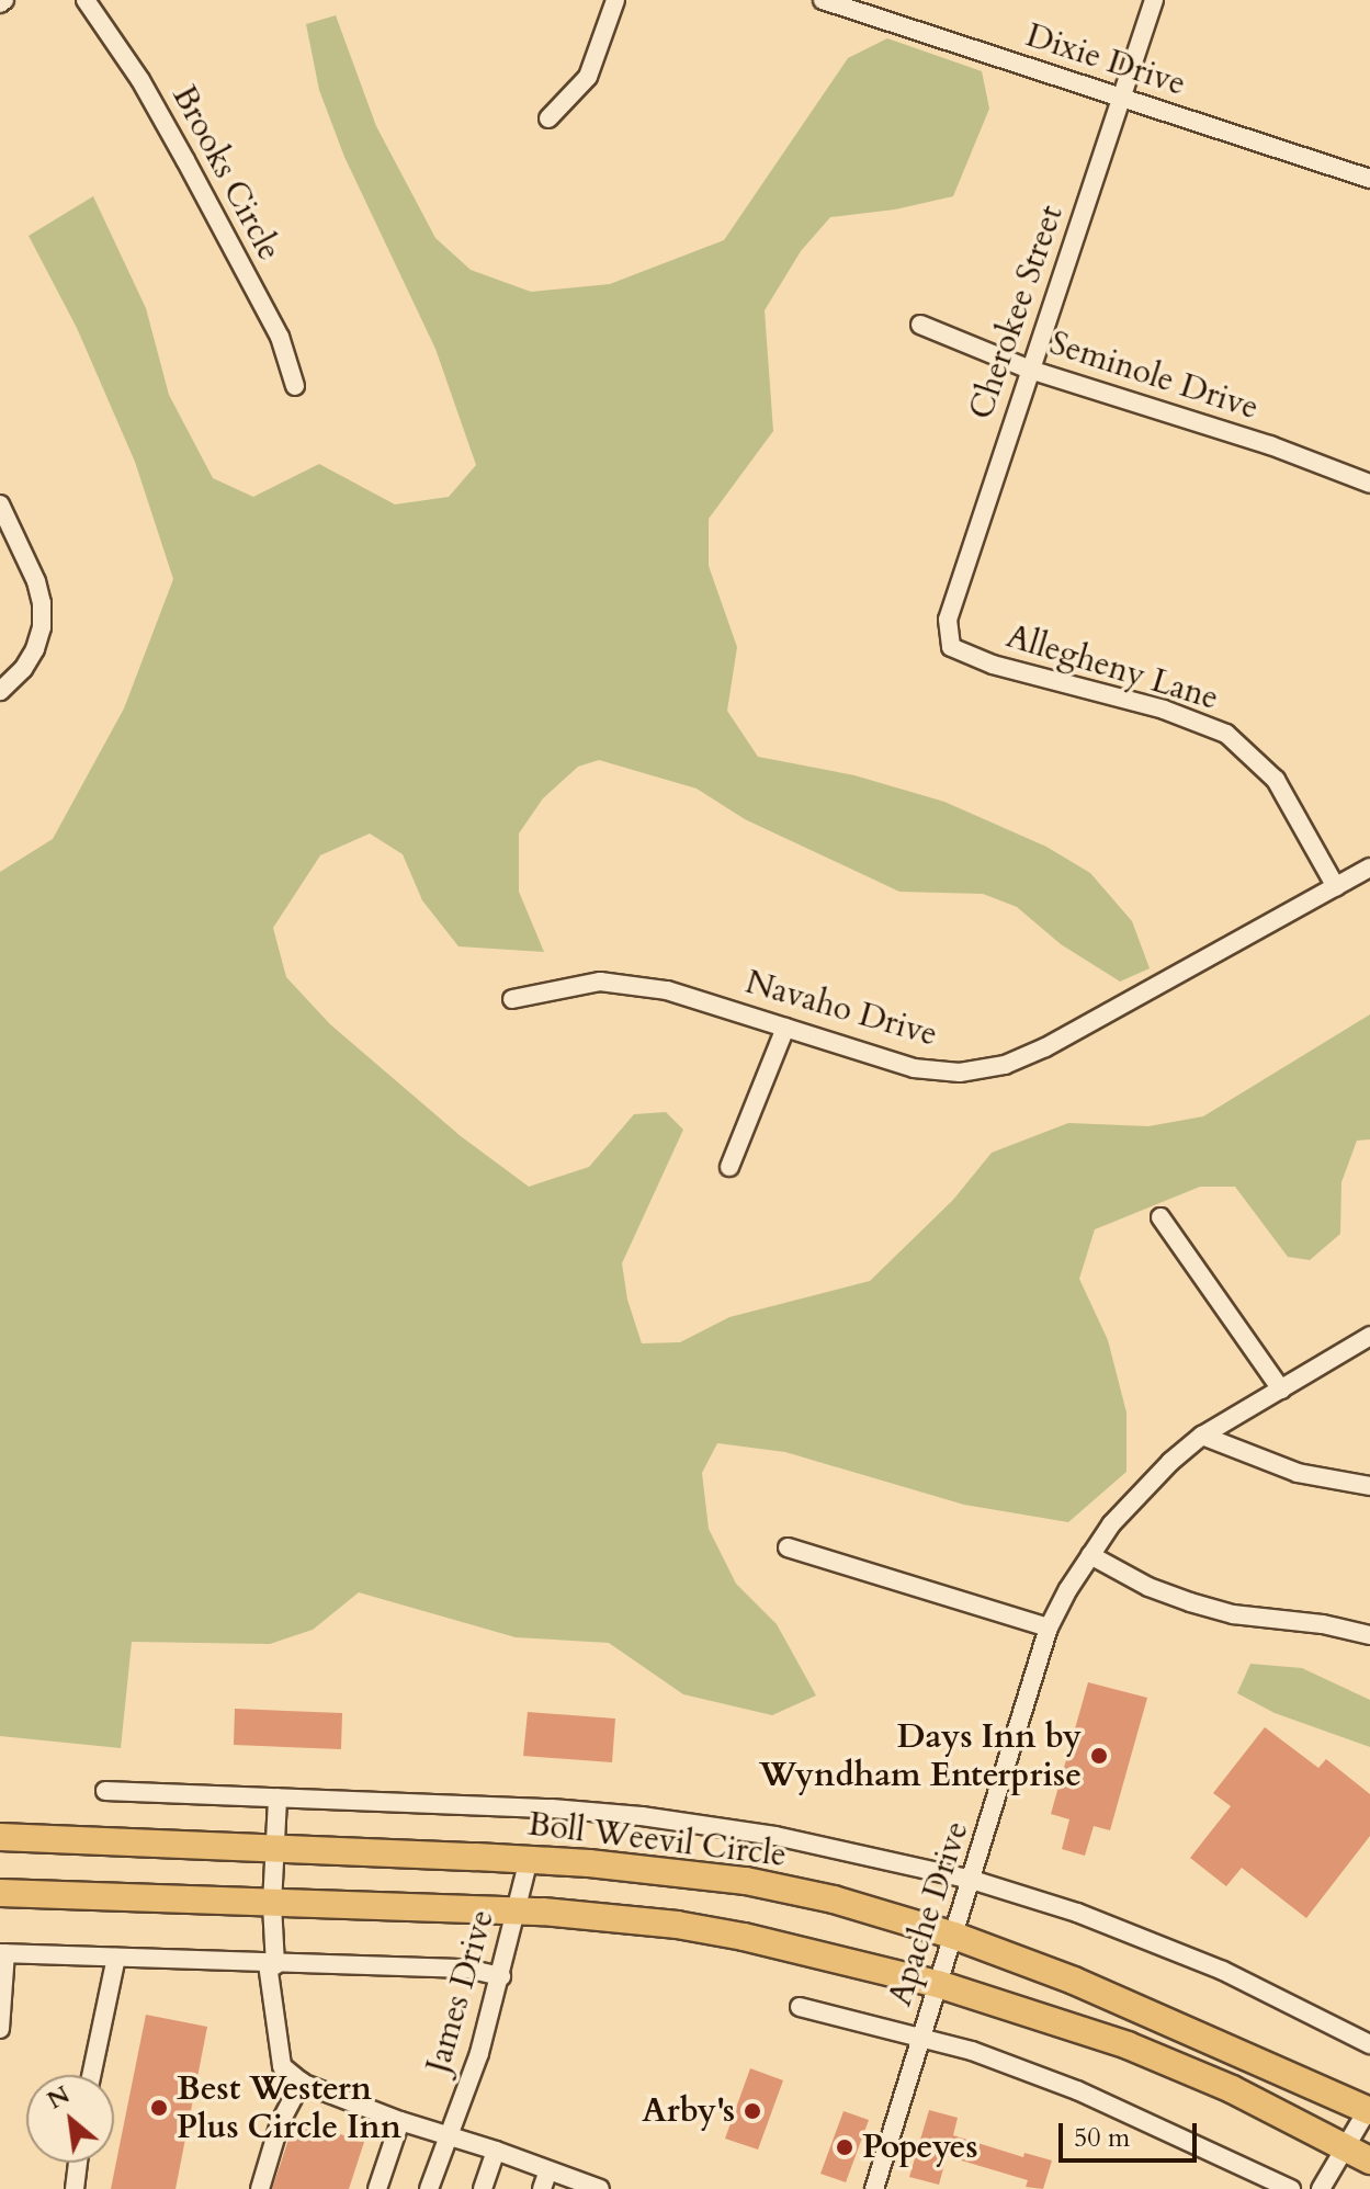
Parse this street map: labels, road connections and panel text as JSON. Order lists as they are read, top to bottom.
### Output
{
  "streets": {
    "highway": ["Boll Weevil Circle"],
    "street": [
      "Dixie Drive",
      "Brooks Circle",
      "Cherokee Street",
      "Seminole Drive",
      "Allegheny Lane",
      "Navaho Drive",
      "Apache Drive",
      "James Drive"
    ]
  },
  "crossings": [
    ["Dixie Drive", "Cherokee Street"],
    ["Cherokee Street", "Seminole Drive"],
    ["Cherokee Street", "Allegheny Lane"],
    ["Allegheny Lane", "Navaho Drive"],
    ["Boll Weevil Circle", "Apache Drive"],
    ["Boll Weevil Circle", "James Drive"]
  ],
  "places": [
    "Days Inn by Wyndham Enterprise",
    "Best Western Plus Circle Inn",
    "Arby's",
    "Popeyes"
  ],
  "scale_bar": "50 m",
  "north": "top left"
}
